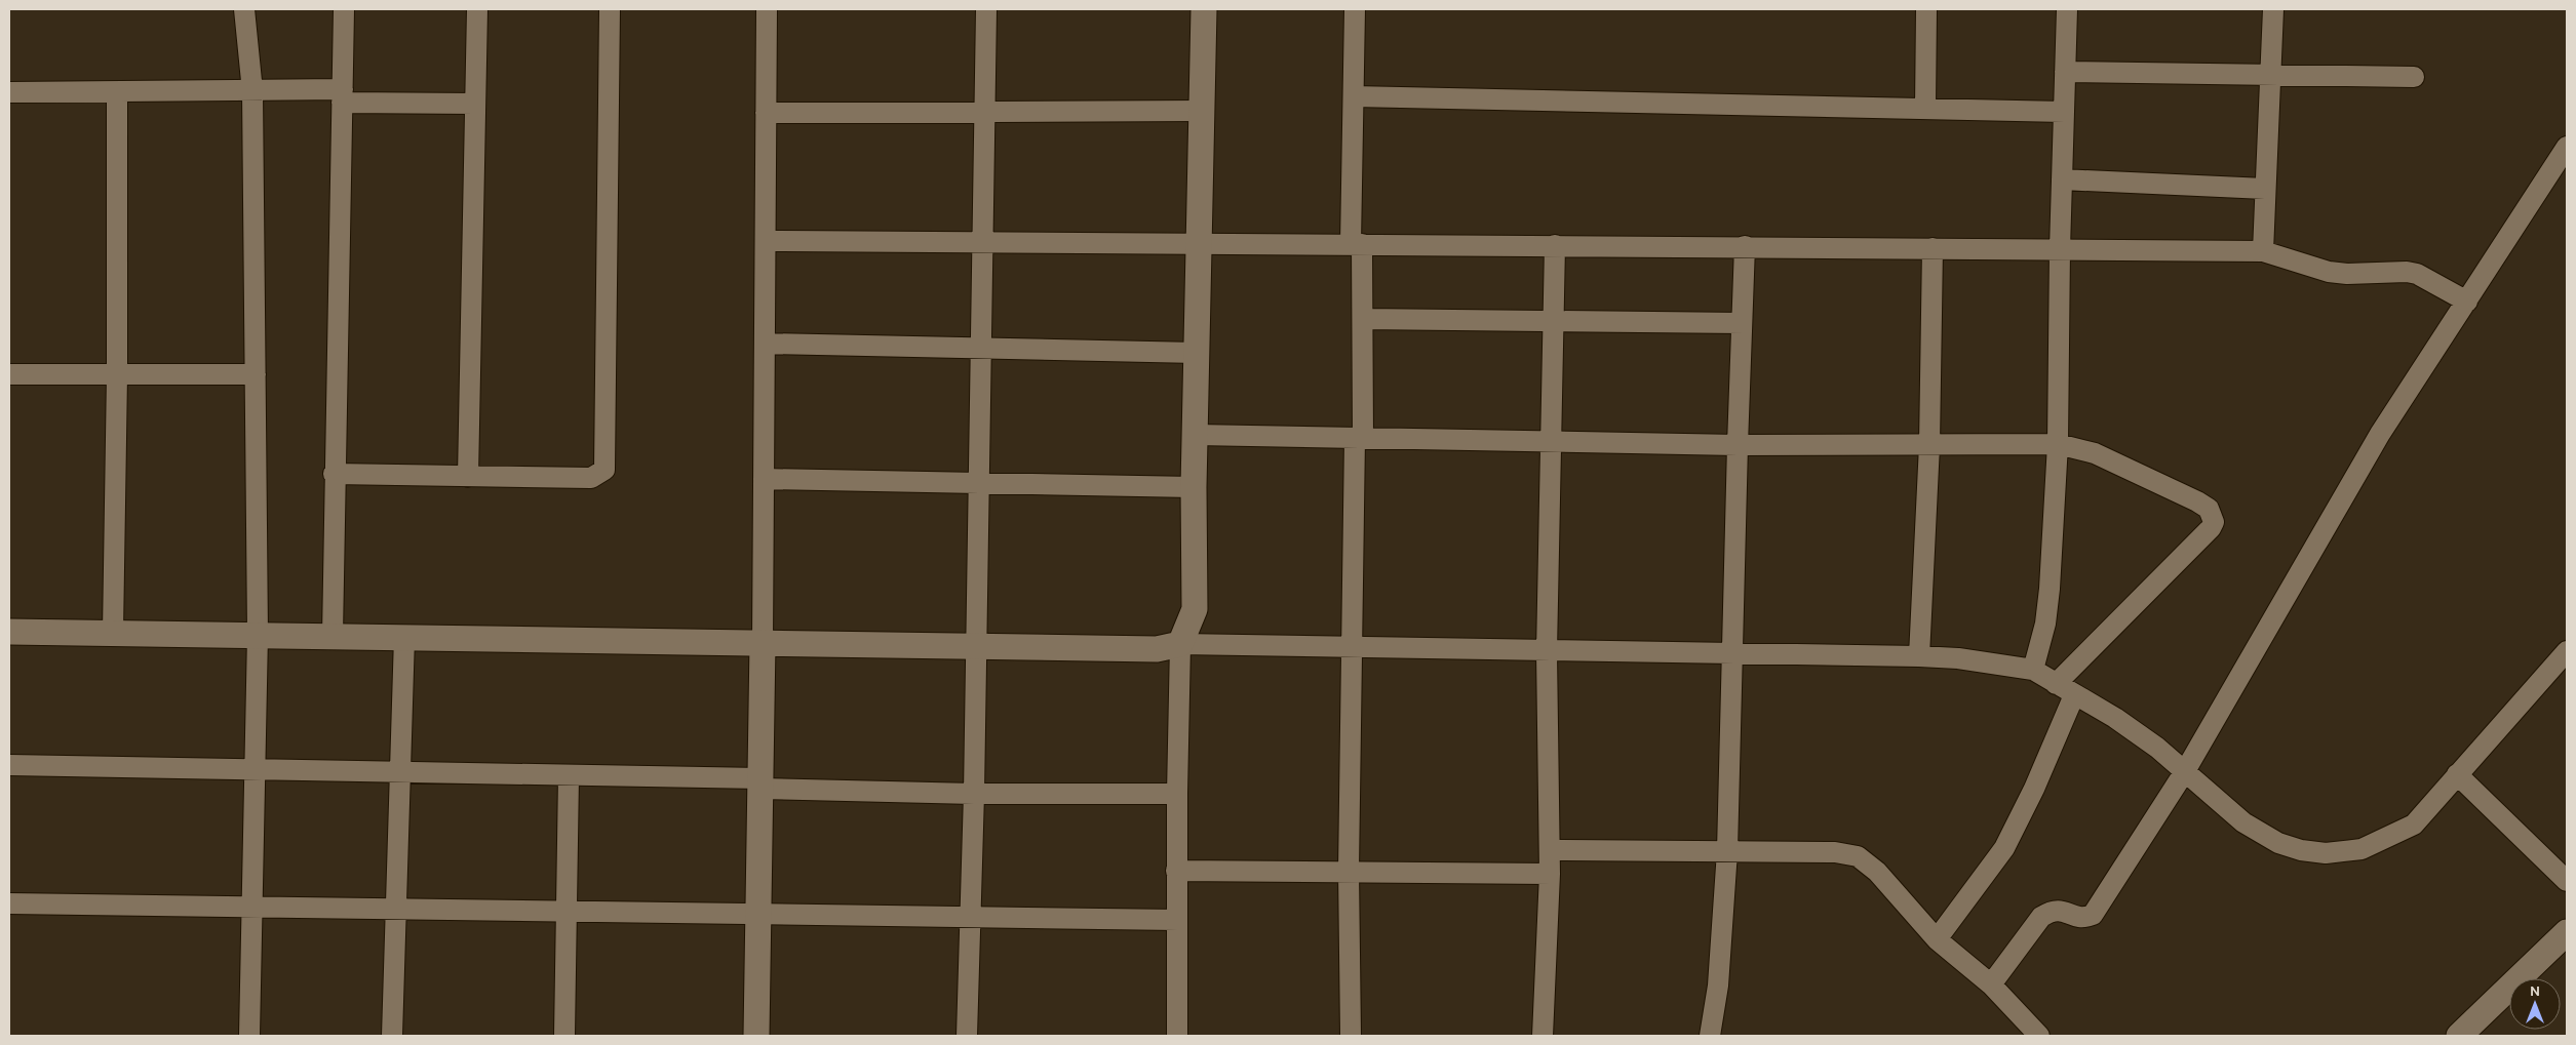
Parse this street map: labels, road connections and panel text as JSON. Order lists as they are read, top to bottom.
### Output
{
  "north": "top"
}
